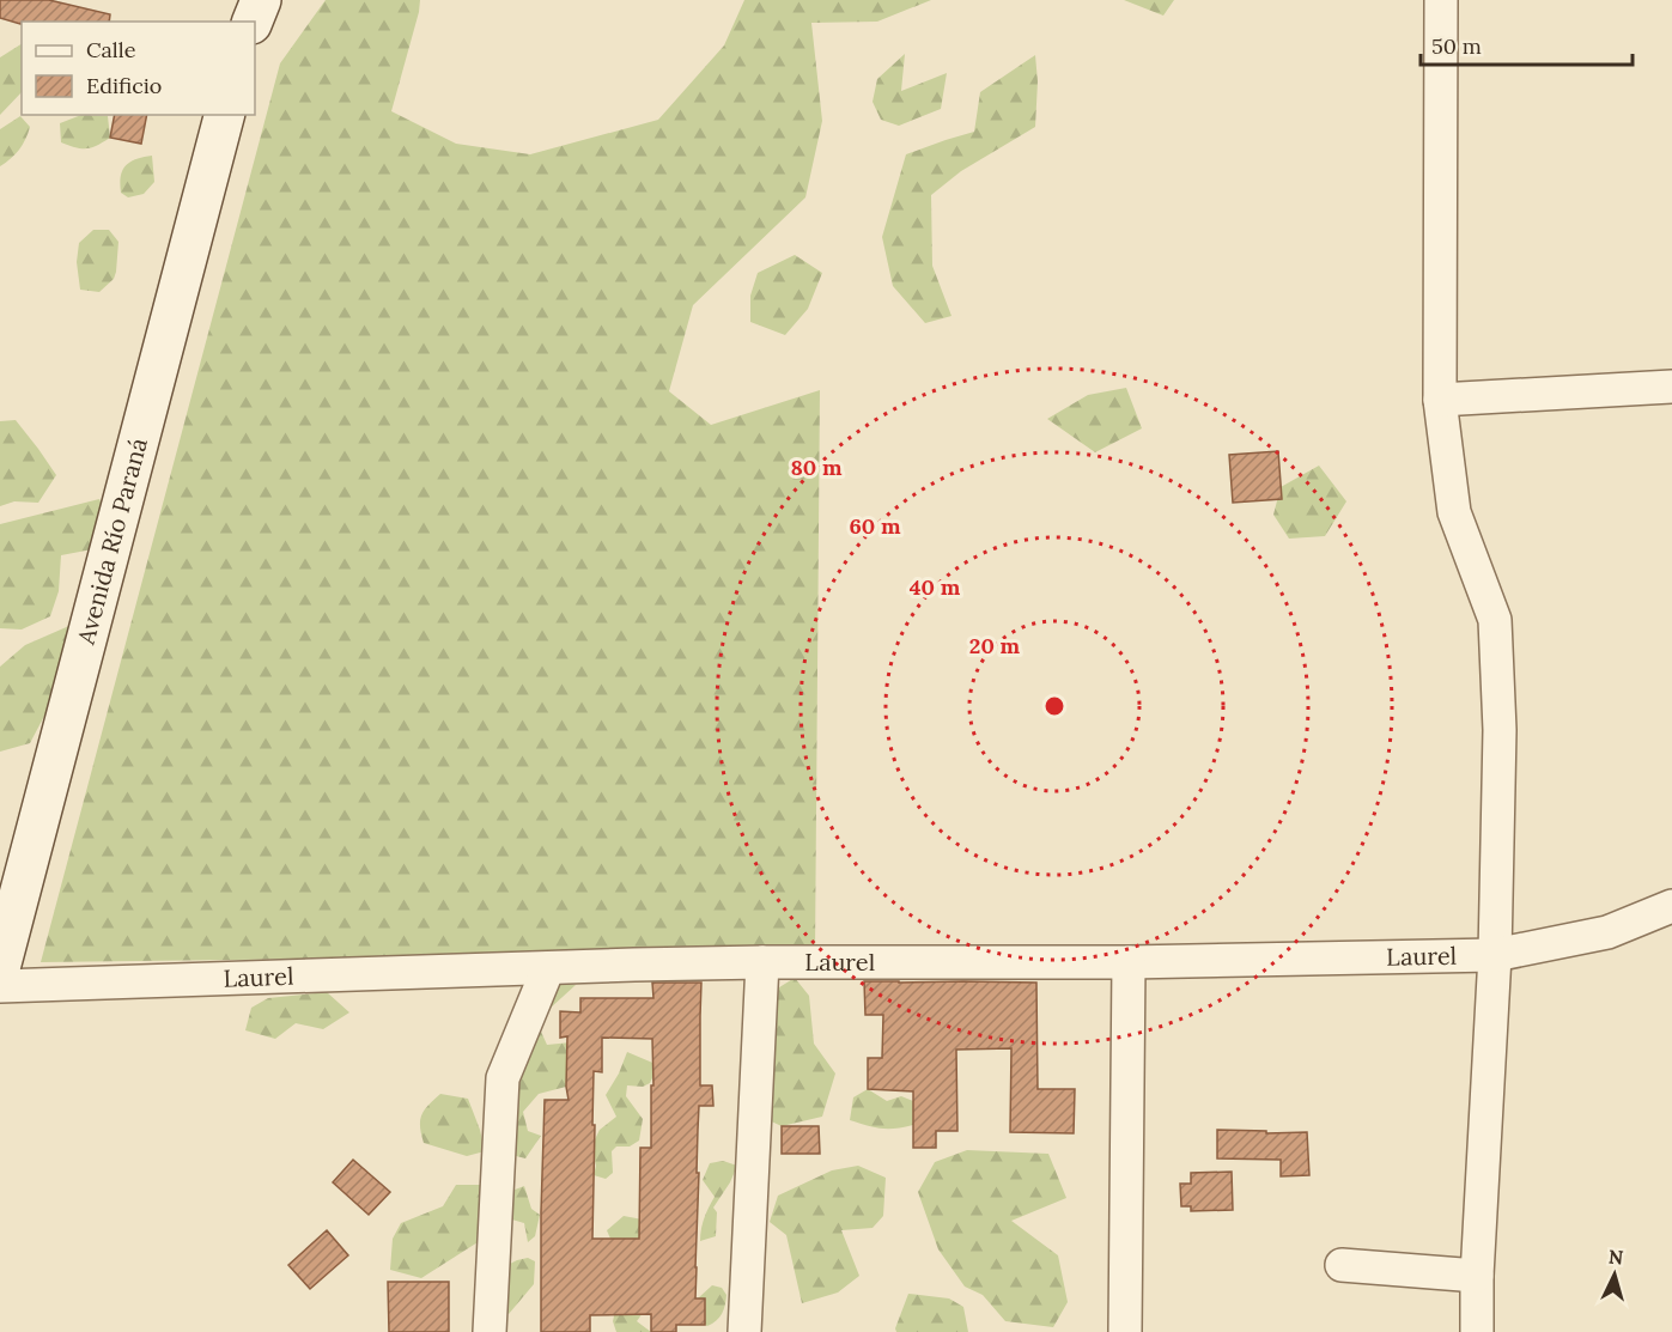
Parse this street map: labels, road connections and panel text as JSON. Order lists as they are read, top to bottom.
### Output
{
  "streets": {
    "main road": ["Avenida Río Paraná"],
    "street": ["Laurel"]
  },
  "legend": ["Calle", "Edificio"],
  "scale_bar": "50 m",
  "north": "top",
  "rings": [
    "80 m",
    "60 m",
    "40 m",
    "20 m"
  ]
}
